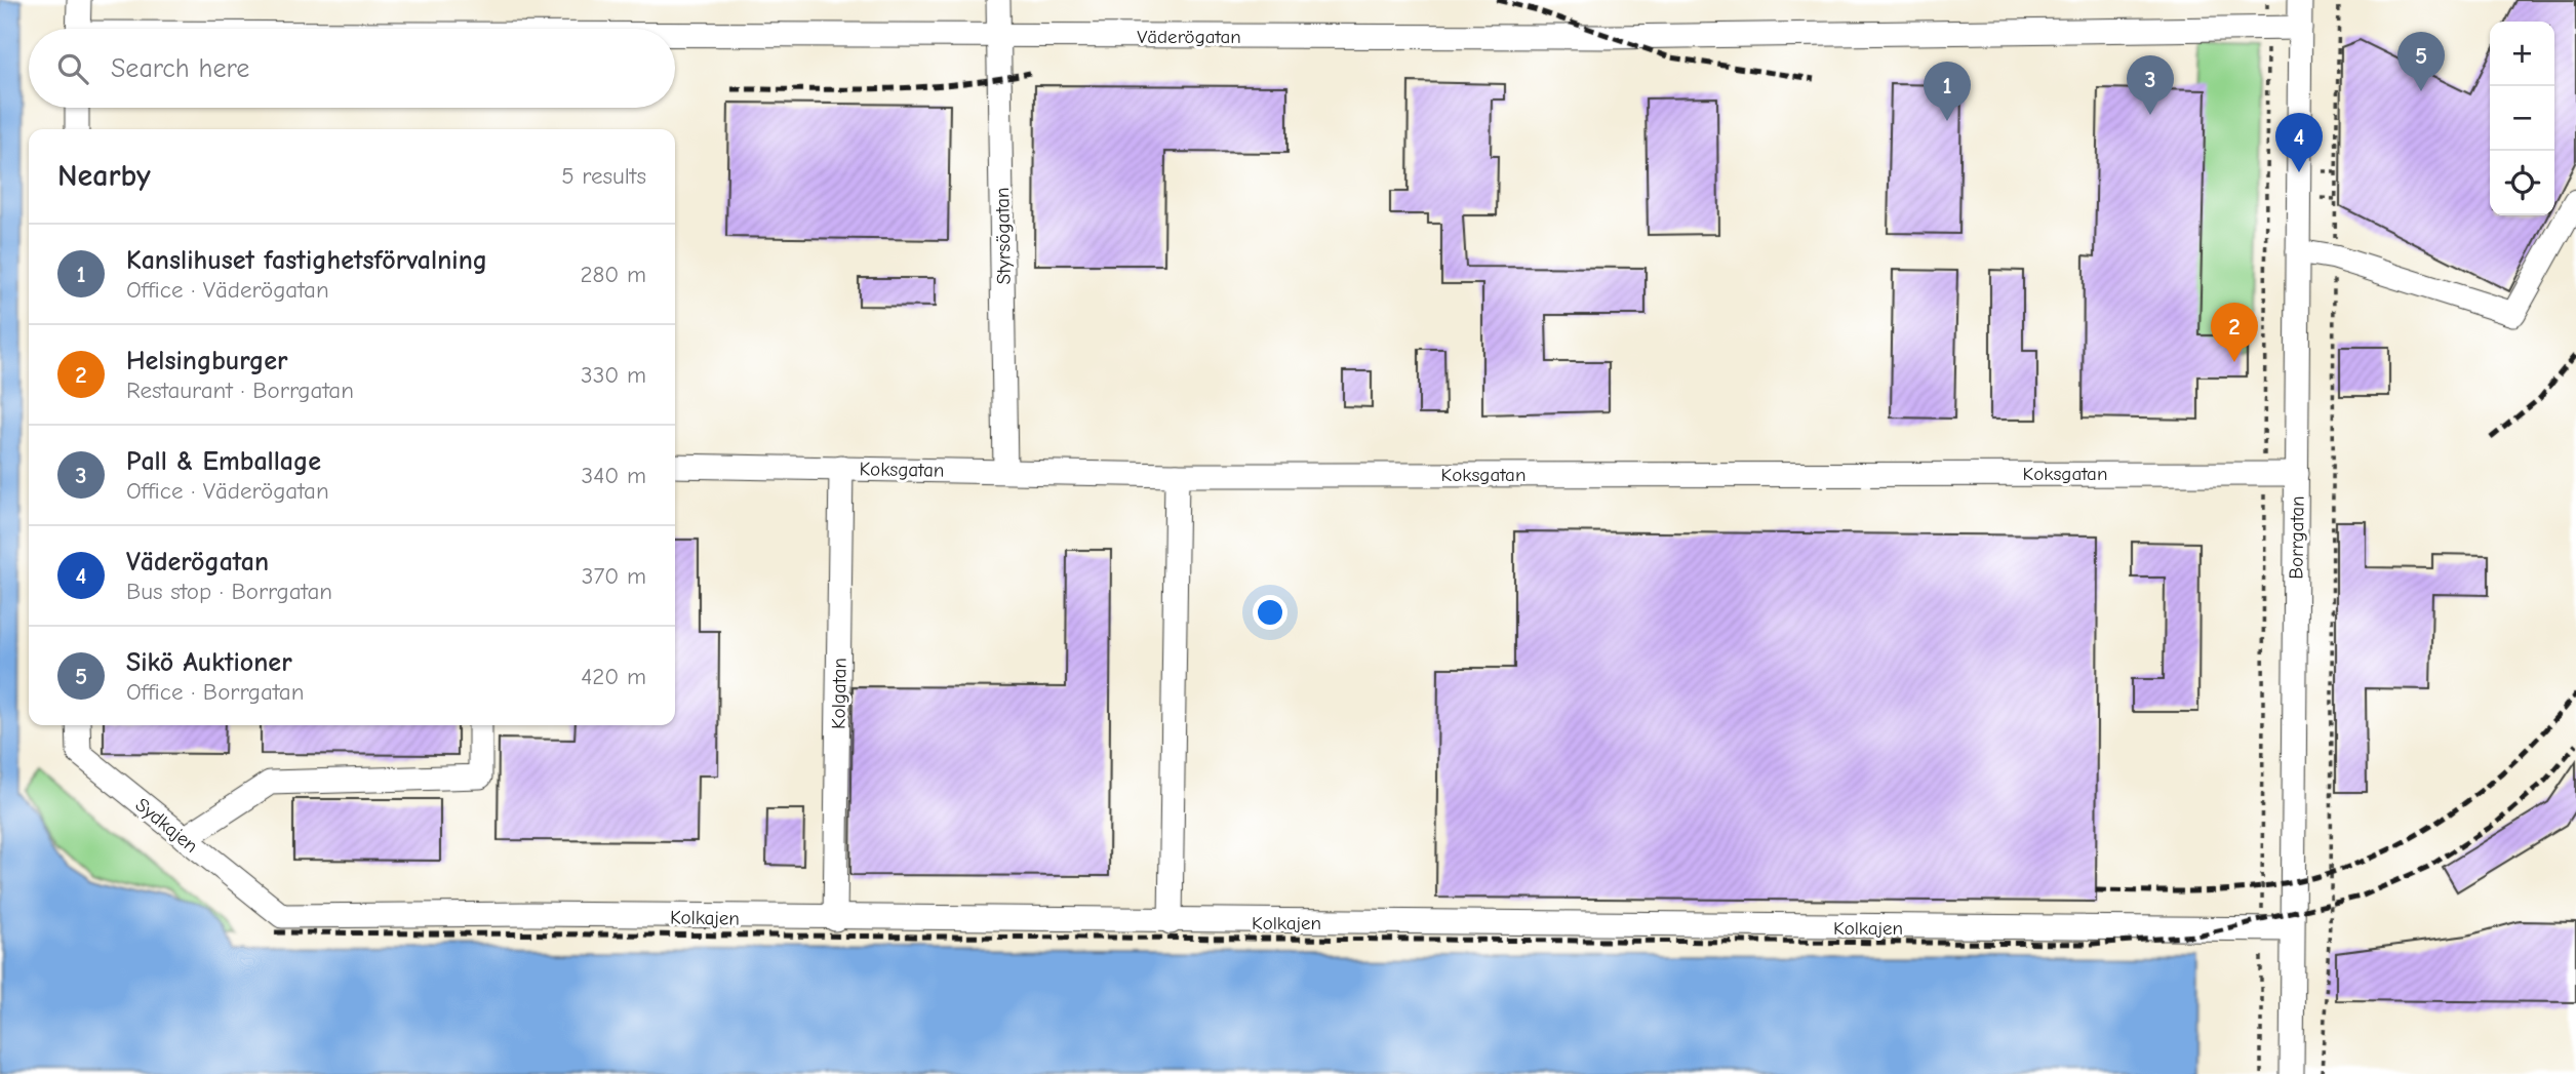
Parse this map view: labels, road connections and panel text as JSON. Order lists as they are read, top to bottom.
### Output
{
  "streets": {
    "street": [
      "Väderögatan",
      "Styrsögatan",
      "Koksgatan",
      "Borrgatan",
      "Kolgatan",
      "Sydkajen",
      "Kolkajen"
    ]
  },
  "crossings": [
    ["Väderögatan", "Styrsögatan"],
    ["Väderögatan", "Borrgatan"],
    ["Styrsögatan", "Koksgatan"],
    ["Koksgatan", "Borrgatan"],
    ["Koksgatan", "Kolgatan"],
    ["Borrgatan", "Kolkajen"],
    ["Kolgatan", "Kolkajen"],
    ["Sydkajen", "Kolkajen"]
  ],
  "page": {
    "map_buttons": ["+", "−"],
    "search": "Search here",
    "pins": [
      "5",
      "3",
      "1",
      "4",
      "2"
    ],
    "heading": ["Nearby", "5 results"],
    "list": [
      {
        "mark": "1",
        "name": "Kanslihuset fastighetsförvalning",
        "note": "Office · Väderögatan",
        "value": "280 m"
      },
      {
        "mark": "2",
        "name": "Helsingburger",
        "note": "Restaurant · Borrgatan",
        "value": "330 m"
      },
      {
        "mark": "3",
        "name": "Pall & Emballage",
        "note": "Office · Väderögatan",
        "value": "340 m"
      },
      {
        "mark": "4",
        "name": "Väderögatan",
        "note": "Bus stop · Borrgatan",
        "value": "370 m"
      },
      {
        "mark": "5",
        "name": "Sikö Auktioner",
        "note": "Office · Borrgatan",
        "value": "420 m"
      }
    ]
  }
}
